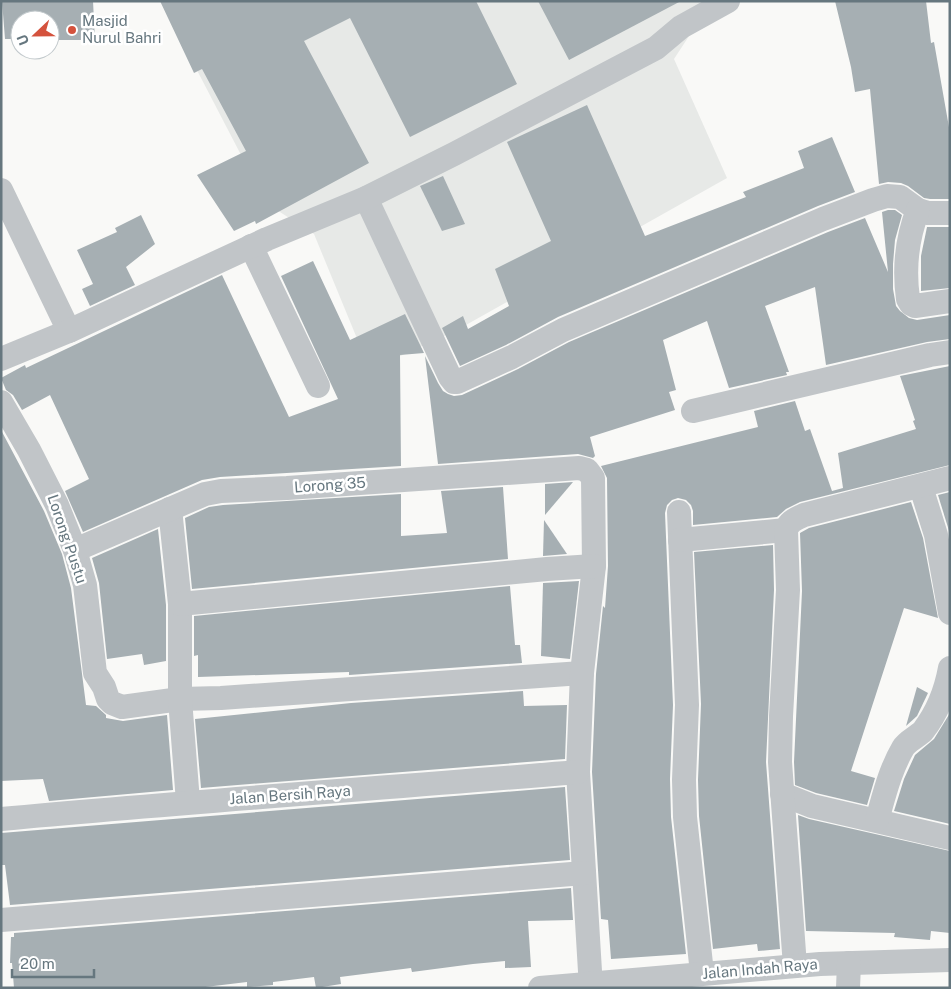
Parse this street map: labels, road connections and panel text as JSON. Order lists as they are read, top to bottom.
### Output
{
  "streets": {
    "street": [
      "Lorong 35",
      "Lorong Pustu",
      "Jalan Bersih Raya",
      "Jalan Indah Raya"
    ]
  },
  "crossings": [
    ["Lorong 35", "Lorong Pustu"]
  ],
  "places": ["Masjid Nurul Bahri"],
  "scale_bar": "20 m",
  "north": "left"
}
